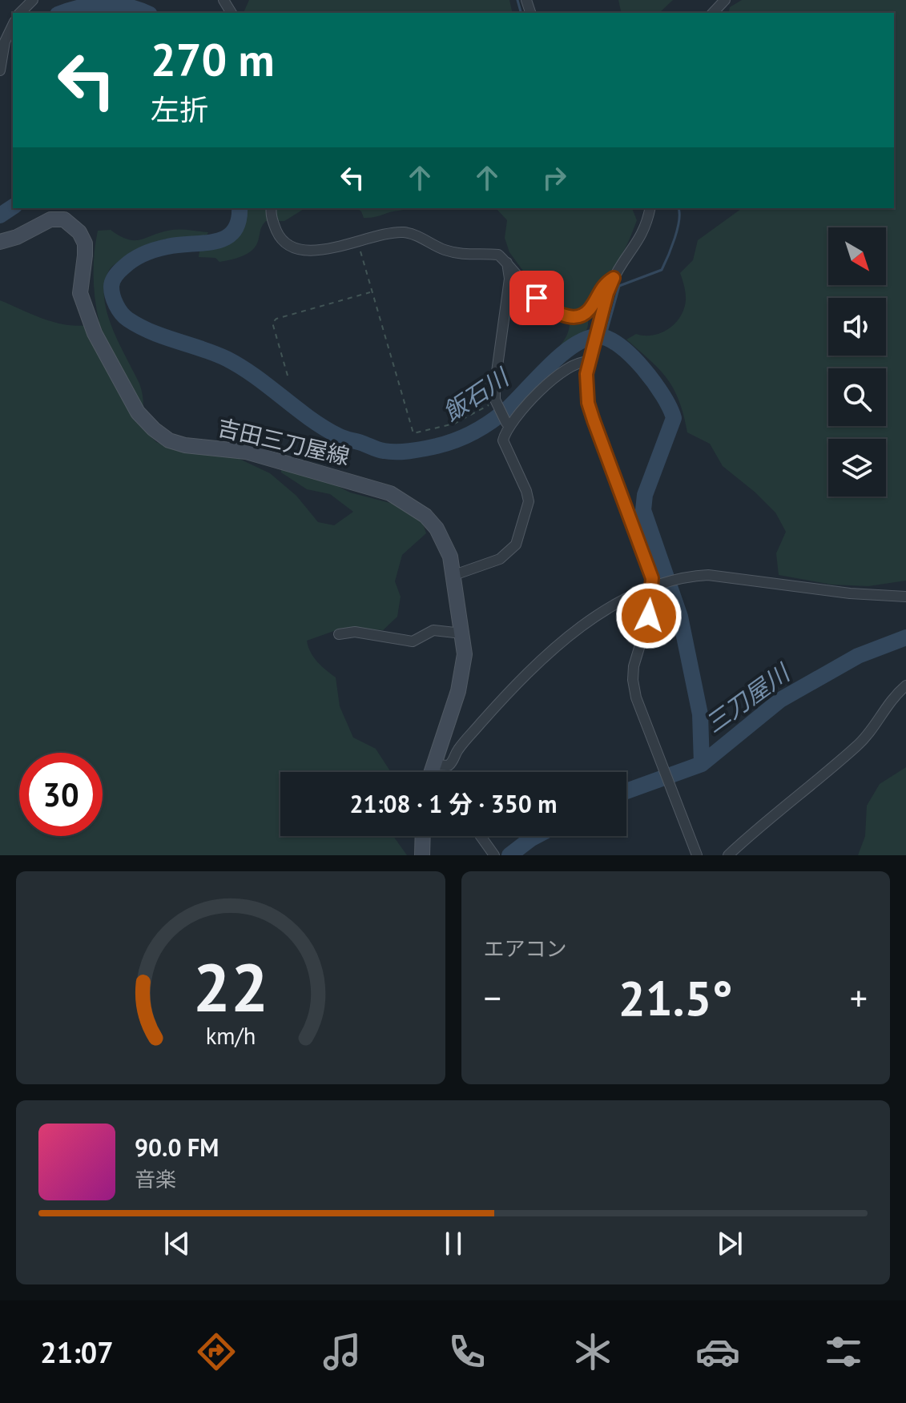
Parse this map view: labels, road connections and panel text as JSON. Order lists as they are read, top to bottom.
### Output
{
  "streets": {
    "main road": ["吉田三刀屋線"]
  },
  "water": ["飯石川", "三刀屋川"],
  "north": "bottom right",
  "page": {
    "turn": ["270 m", "左折"],
    "limit": "30",
    "trip": "21:08 · 1 分 · 350 m",
    "tile": "エアコン",
    "heat": ["−", "21.5°", "+"],
    "song": ["90.0 FM", "音楽"],
    "tabs": "21:07",
    "gauge": ["22", "km/h"]
  }
}
